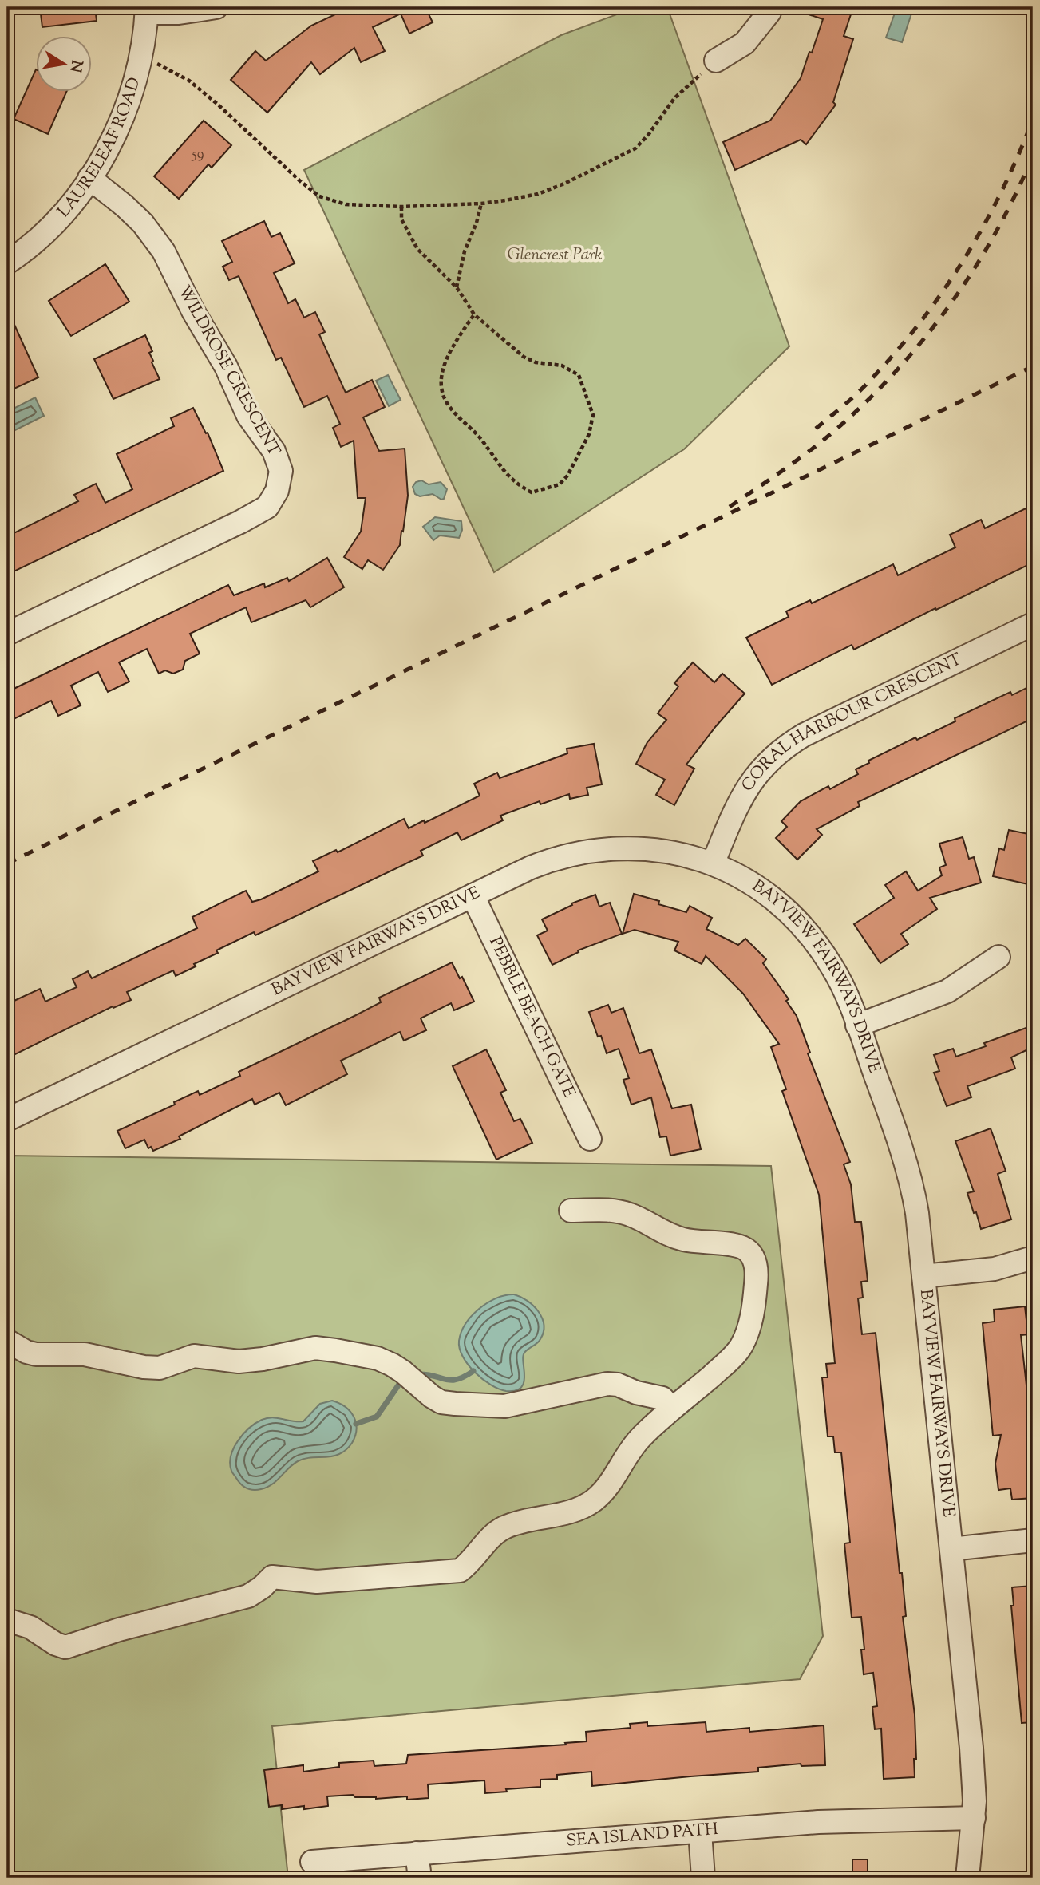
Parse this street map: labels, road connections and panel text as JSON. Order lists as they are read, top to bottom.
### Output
{
  "streets": {
    "street": [
      "LAURELEAF ROAD",
      "WILDROSE CRESCENT",
      "CORAL HARBOUR CRESCENT",
      "BAYVIEW FAIRWAYS DRIVE",
      "PEBBLE BEACH GATE",
      "SEA ISLAND PATH"
    ]
  },
  "crossings": [
    ["LAURELEAF ROAD", "WILDROSE CRESCENT"],
    ["CORAL HARBOUR CRESCENT", "BAYVIEW FAIRWAYS DRIVE"],
    ["BAYVIEW FAIRWAYS DRIVE", "PEBBLE BEACH GATE"],
    ["BAYVIEW FAIRWAYS DRIVE", "SEA ISLAND PATH"]
  ],
  "parks": ["Glencrest Park"],
  "house_numbers": ["59"],
  "north": "right"
}
